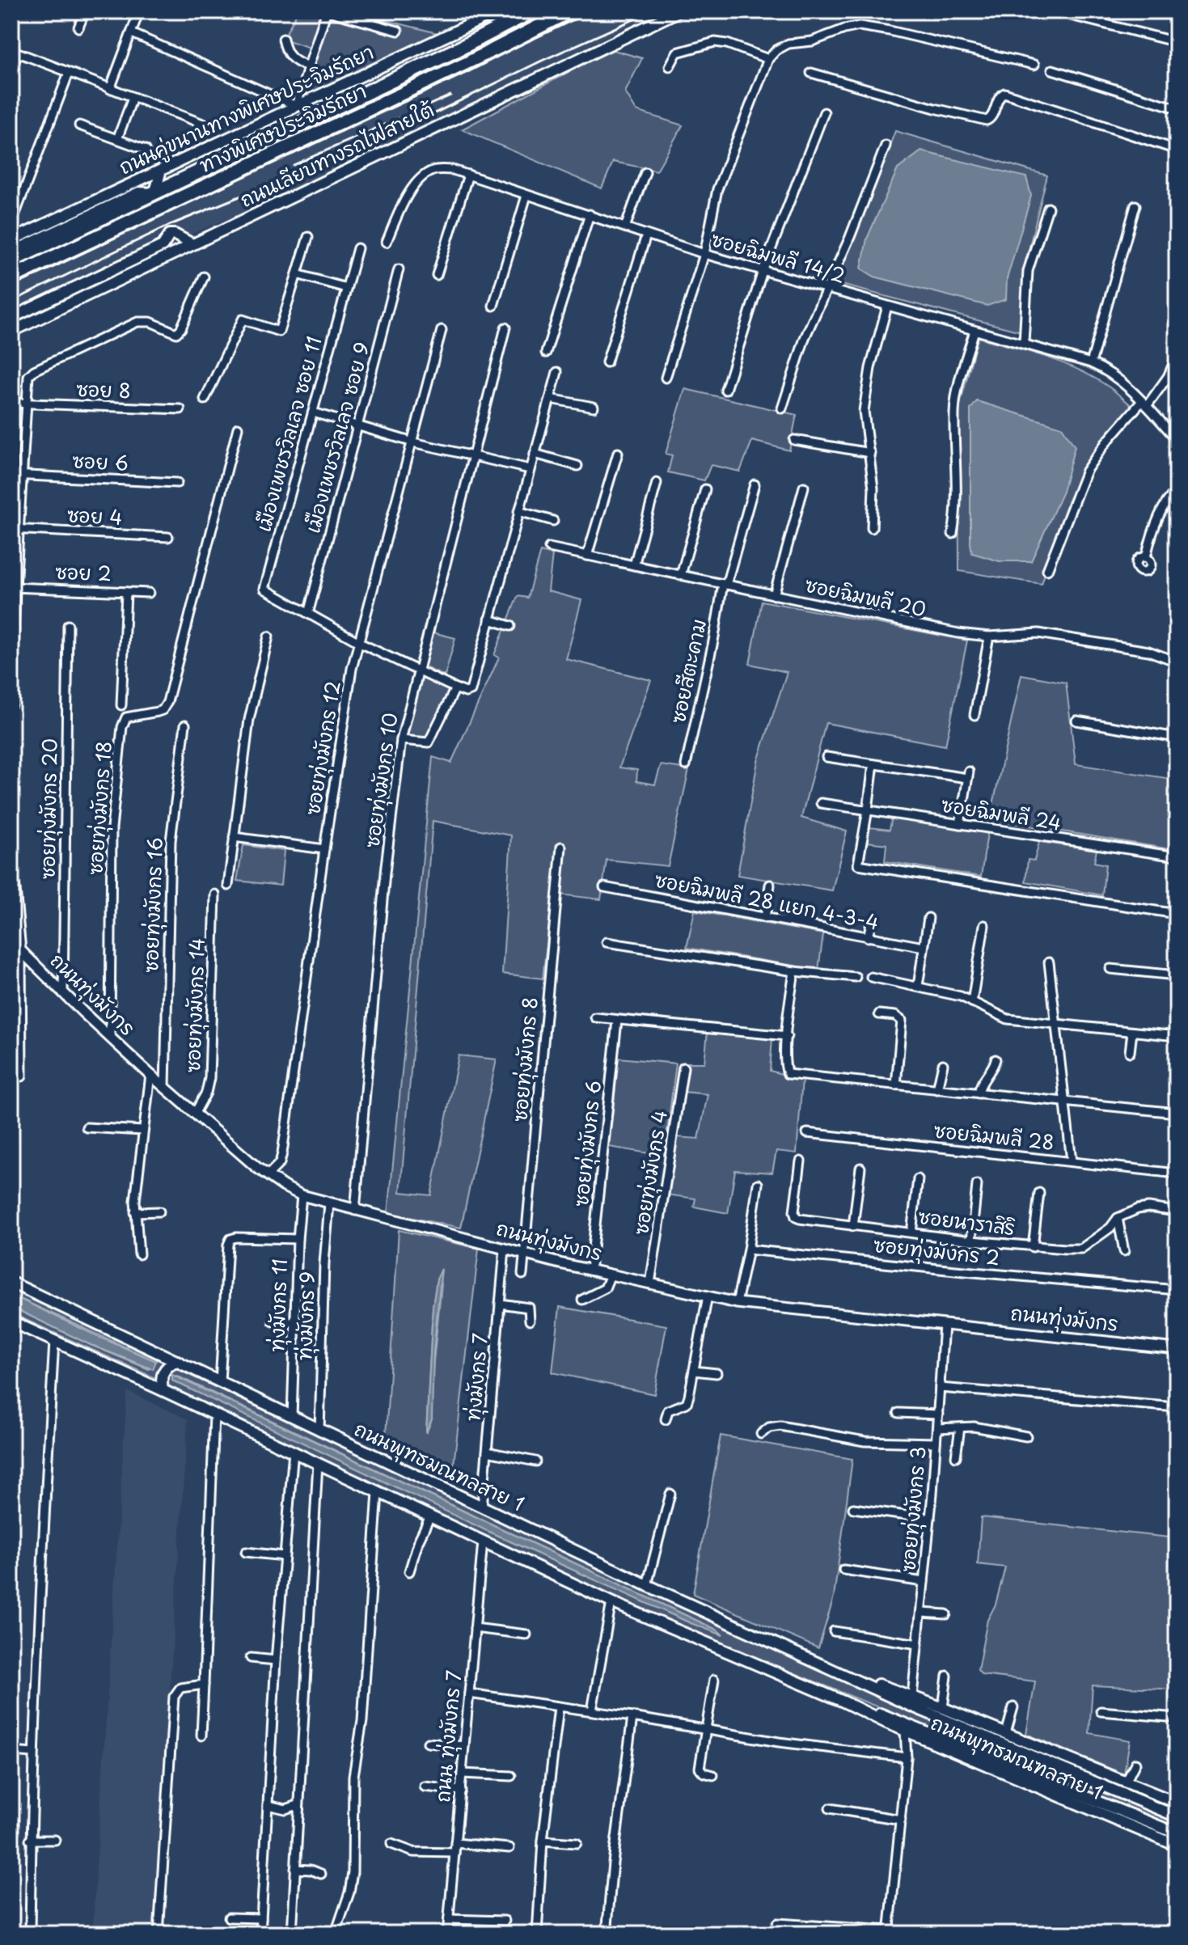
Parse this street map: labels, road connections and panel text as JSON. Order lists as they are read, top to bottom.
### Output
{
  "streets": {
    "highway": ["ทางพิเศษประจิมรัถยา"],
    "main road": ["ถนนคู่ขนานทางพิเศษประจิมรัถยา", "ถนนเลียบทางรถไฟสายใต้", "ถนนพุทธมณฑลสาย 1"],
    "street": [
      "ซอยฉิมพลี 14/2",
      "ซอย 8",
      "เมืองเพชรวิลเลจ ซอย 11",
      "เมืองเพชรวิลเลจ ซอย 9",
      "ซอย 6",
      "ซอย 4",
      "ซอย 2",
      "ซอยฉิมพลี 20",
      "ซอยสีตะคาม",
      "ซอยทุ่งมังกร 12",
      "ซอยทุ่งมังกร 10",
      "ซอยทุ่งมังกร 18",
      "ซอยทุ่งมังกร 20",
      "ซอยฉิมพลี 24",
      "ซอยฉิมพลี 28 แยก 4-3-4",
      "ซอยทุ่งมังกร 16",
      "ถนนทุ่งมังกร",
      "ซอยทุ่งมังกร 14",
      "ซอยทุ่งมังกร 8",
      "ซอยฉิมพลี 28",
      "ซอยทุ่งมังกร 6",
      "ซอยทุ่งมังกร 4",
      "ซอยนาราสิริ",
      "ซอยทุ่งมังกร 2",
      "ทุ่งมังกร 11",
      "ทุ่งมังกร 9",
      "ทุ่งมังกร 7",
      "ซอยทุ่งมังกร 3",
      "ถนน ทุ่งมังกร 7"
    ]
  },
  "crossings": [
    ["เมืองเพชรวิลเลจ ซอย 11", "เมืองเพชรวิลเลจ ซอย 9"],
    ["ซอยฉิมพลี 20", "ซอยสีตะคาม"],
    ["ซอยทุ่งมังกร 12", "ถนนทุ่งมังกร"],
    ["ซอยทุ่งมังกร 10", "ถนนทุ่งมังกร"],
    ["ซอยทุ่งมังกร 18", "ถนนทุ่งมังกร"],
    ["ซอยทุ่งมังกร 20", "ถนนทุ่งมังกร"],
    ["ซอยทุ่งมังกร 16", "ถนนทุ่งมังกร"],
    ["ถนนทุ่งมังกร", "ซอยทุ่งมังกร 14"],
    ["ถนนทุ่งมังกร", "ซอยทุ่งมังกร 8"],
    ["ถนนทุ่งมังกร", "ซอยทุ่งมังกร 6"],
    ["ถนนทุ่งมังกร", "ซอยทุ่งมังกร 4"],
    ["ถนนทุ่งมังกร", "ทุ่งมังกร 11"],
    ["ถนนทุ่งมังกร", "ทุ่งมังกร 9"],
    ["ถนนทุ่งมังกร", "ทุ่งมังกร 7"],
    ["ถนนทุ่งมังกร", "ซอยทุ่งมังกร 3"],
    ["ทุ่งมังกร 11", "ถนนพุทธมณฑลสาย 1"],
    ["ทุ่งมังกร 9", "ถนนพุทธมณฑลสาย 1"],
    ["ทุ่งมังกร 7", "ถนนพุทธมณฑลสาย 1"],
    ["ถนนพุทธมณฑลสาย 1", "ซอยทุ่งมังกร 3"],
    ["ถนนพุทธมณฑลสาย 1", "ถนน ทุ่งมังกร 7"]
  ]
}
